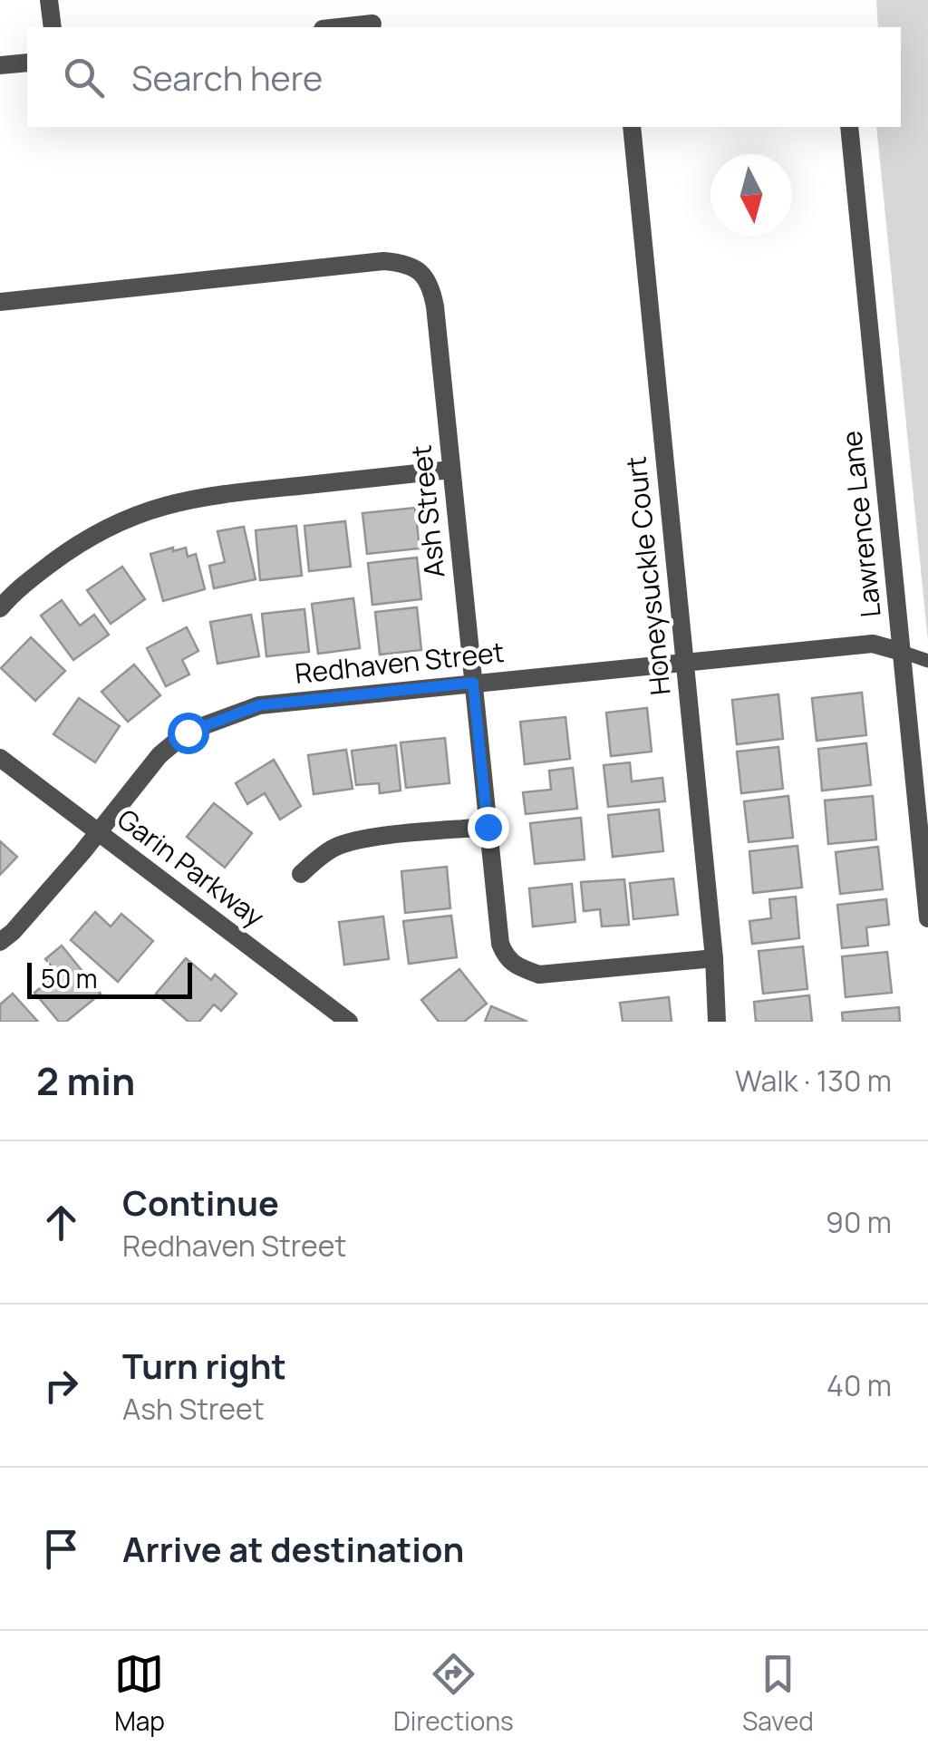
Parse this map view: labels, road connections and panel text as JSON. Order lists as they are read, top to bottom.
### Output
{
  "streets": {
    "street": [
      "Ash Street",
      "Lawrence Lane",
      "Honeysuckle Court",
      "Redhaven Street",
      "Garin Parkway"
    ]
  },
  "crossings": [
    ["Ash Street", "Honeysuckle Court"],
    ["Ash Street", "Redhaven Street"],
    ["Lawrence Lane", "Redhaven Street"],
    ["Honeysuckle Court", "Redhaven Street"],
    ["Redhaven Street", "Garin Parkway"]
  ],
  "scale_bar": "50 m",
  "north": "bottom",
  "page": {
    "search": "Search here",
    "scale": "50 m",
    "heading": ["2 min", "Walk · 130 m"],
    "list": [
      ["Continue", "Redhaven Street", "90 m"],
      ["Turn right", "Ash Street", "40 m"],
      "Arrive at destination"
    ],
    "nav": ["Map", "Directions", "Saved"]
  }
}
